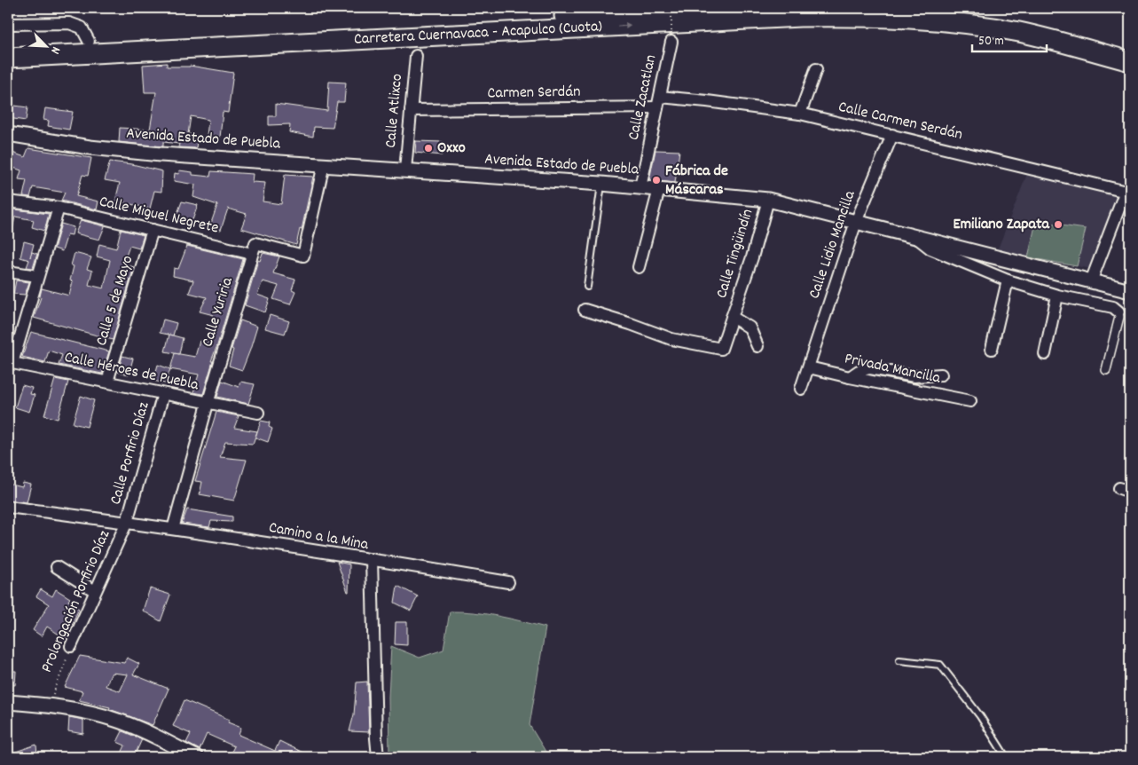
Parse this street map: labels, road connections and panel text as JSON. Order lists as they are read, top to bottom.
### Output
{
  "streets": {
    "highway": ["Carretera Cuernavaca - Acapulco (Cuota)"],
    "street": [
      "Carmen Serdán",
      "Calle Zacatlan",
      "Calle Atlixco",
      "Calle Carmen Serdán",
      "Avenida Estado de Puebla",
      "Calle Miguel Negrete",
      "Calle Lidio Mancilla",
      "Calle Tingüindín",
      "Calle 5 de Mayo",
      "Calle Yuriria",
      "Privada Mancilla",
      "Calle Héroes de Puebla",
      "Calle Porfirio Díaz",
      "Camino a la Mina",
      "Prolongación Porfirio Díaz"
    ]
  },
  "crossings": [
    ["Carmen Serdán", "Calle Zacatlan"],
    ["Carmen Serdán", "Calle Atlixco"],
    ["Carmen Serdán", "Calle Carmen Serdán"],
    ["Calle Zacatlan", "Calle Carmen Serdán"],
    ["Calle Zacatlan", "Avenida Estado de Puebla"],
    ["Calle Atlixco", "Avenida Estado de Puebla"],
    ["Calle Carmen Serdán", "Calle Lidio Mancilla"],
    ["Avenida Estado de Puebla", "Calle Lidio Mancilla"],
    ["Avenida Estado de Puebla", "Calle Tingüindín"],
    ["Calle Miguel Negrete", "Calle 5 de Mayo"],
    ["Calle Miguel Negrete", "Calle Yuriria"],
    ["Calle Lidio Mancilla", "Privada Mancilla"],
    ["Calle 5 de Mayo", "Calle Héroes de Puebla"],
    ["Calle Yuriria", "Calle Héroes de Puebla"],
    ["Calle Yuriria", "Camino a la Mina"],
    ["Calle Héroes de Puebla", "Calle Porfirio Díaz"],
    ["Calle Porfirio Díaz", "Camino a la Mina"],
    ["Calle Porfirio Díaz", "Prolongación Porfirio Díaz"],
    ["Camino a la Mina", "Prolongación Porfirio Díaz"]
  ],
  "places": ["Oxxo", "Fábrica de Máscaras", "Emiliano Zapata"],
  "scale_bar": "50 m",
  "north": "bottom right"
}
